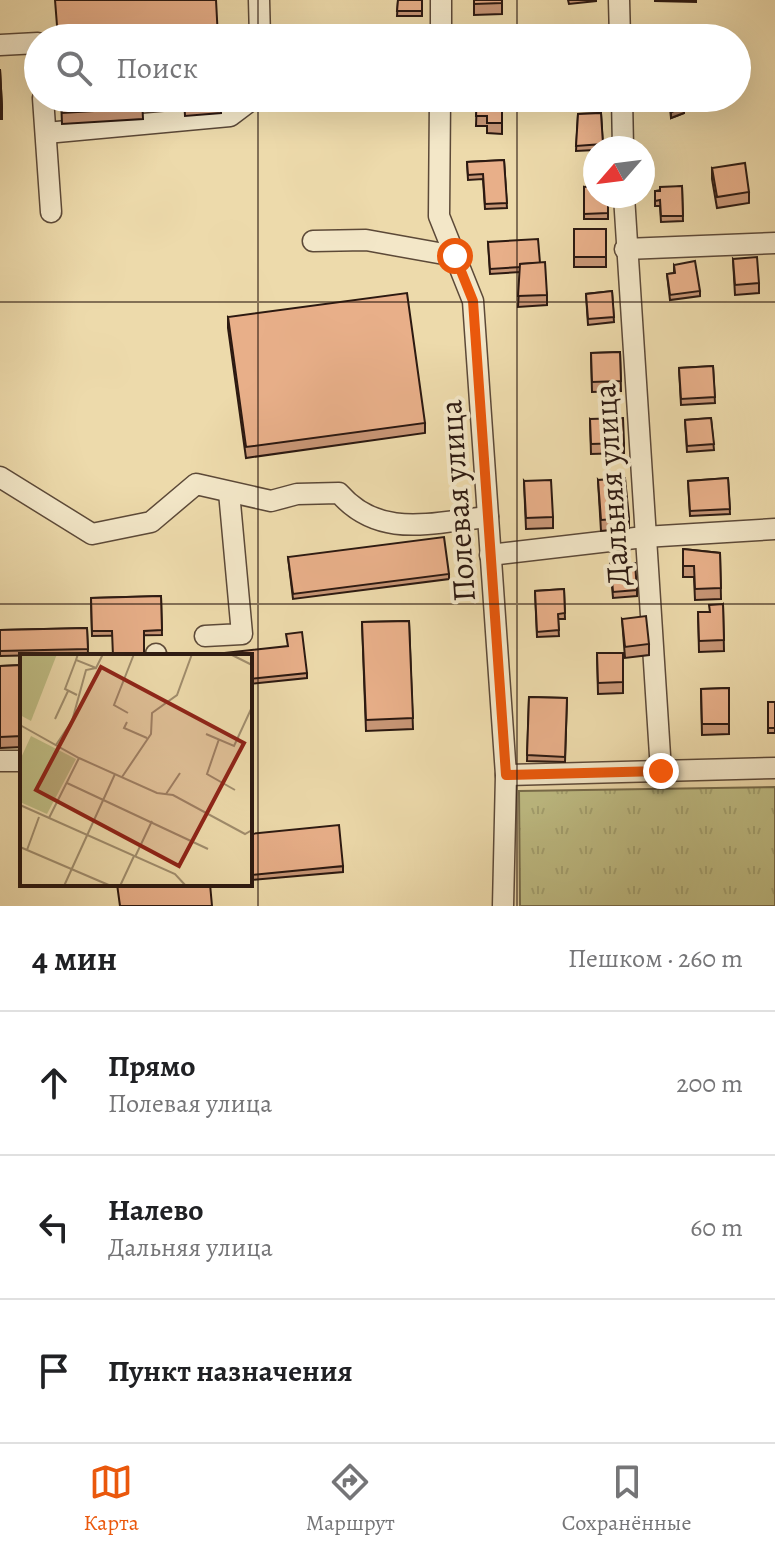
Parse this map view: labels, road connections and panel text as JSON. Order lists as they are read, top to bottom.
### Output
{
  "streets": {
    "street": ["Дальняя улица", "Полевая улица"]
  },
  "north": "bottom left",
  "page": {
    "search": "Поиск",
    "heading": ["4 мин", "Пешком · 260 m"],
    "list": [
      ["Прямо", "Полевая улица", "200 m"],
      ["Налево", "Дальняя улица", "60 m"],
      "Пункт назначения"
    ],
    "nav": ["Карта", "Маршрут", "Сохранённые"]
  }
}
